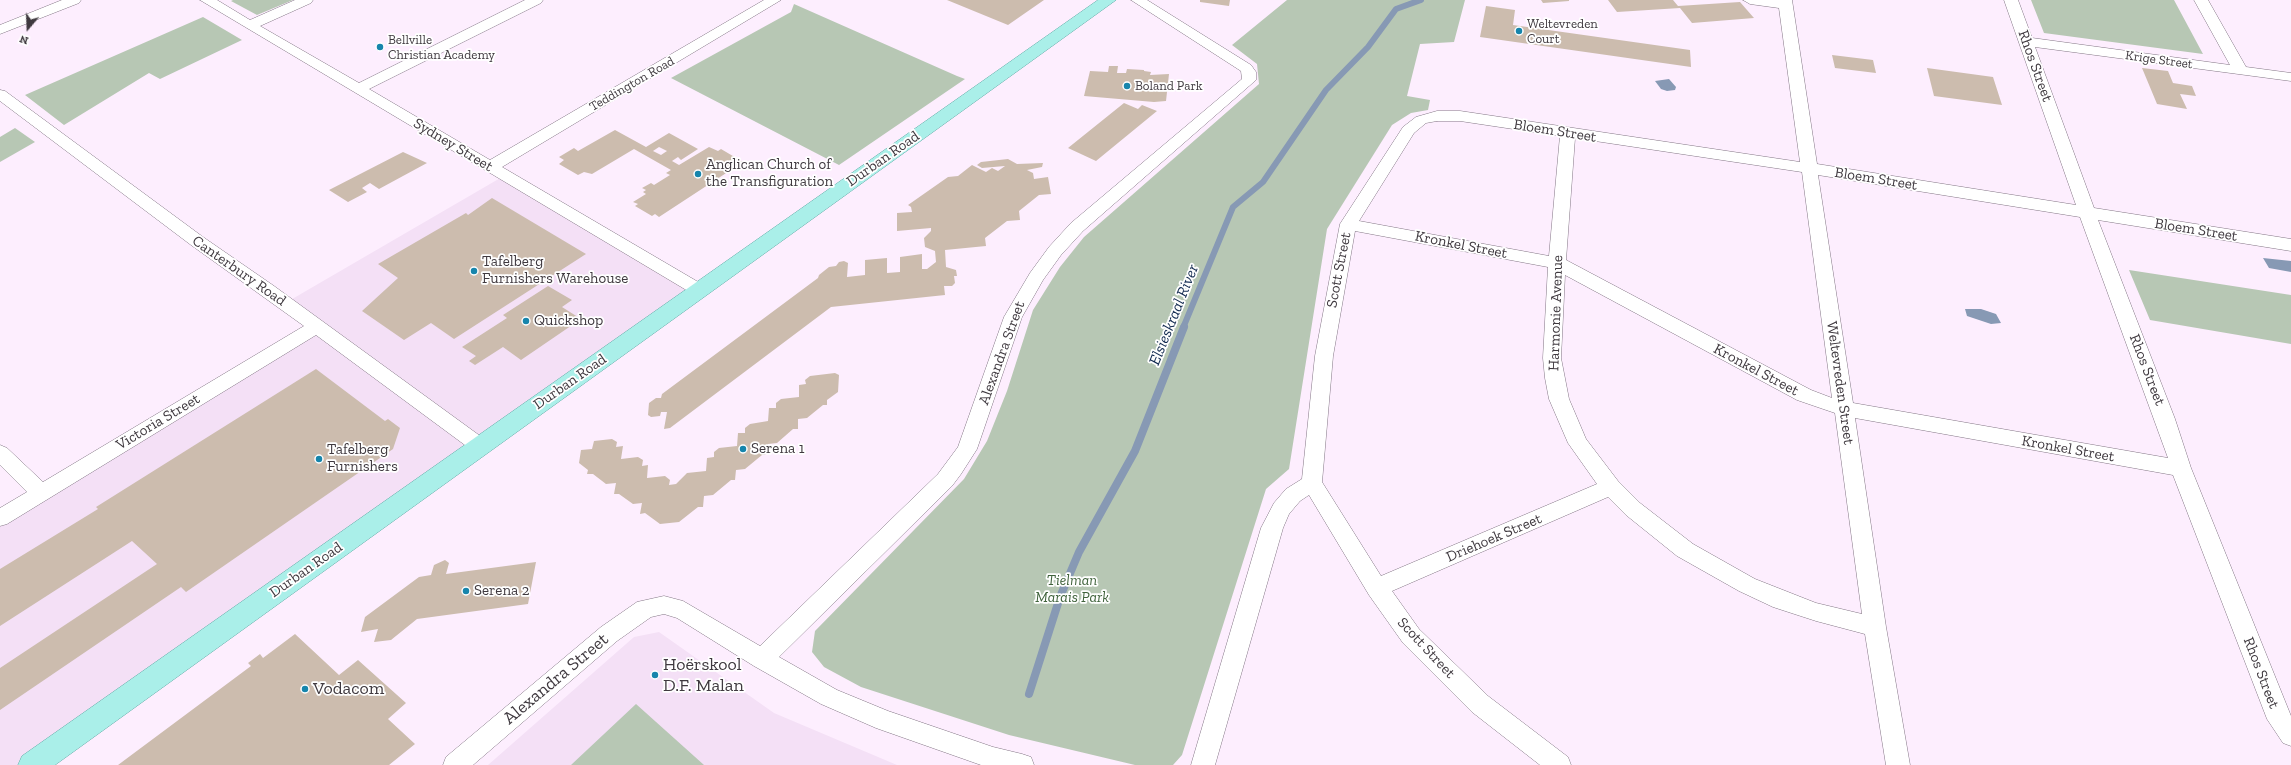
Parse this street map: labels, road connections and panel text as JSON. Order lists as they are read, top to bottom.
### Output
{
  "streets": {
    "main road": ["Durban Road"],
    "street": [
      "Krige Street",
      "Rhos Street",
      "Teddington Road",
      "Bloem Street",
      "Sydney Street",
      "Kronkel Street",
      "Scott Street",
      "Canterbury Road",
      "Harmonie Avenue",
      "Alexandra Street",
      "Weltevreden Street",
      "Victoria Street",
      "Driehoek Street"
    ]
  },
  "crossings": [
    ["Krige Street", "Rhos Street"],
    ["Rhos Street", "Bloem Street"],
    ["Rhos Street", "Kronkel Street"],
    ["Teddington Road", "Sydney Street"],
    ["Bloem Street", "Scott Street"],
    ["Bloem Street", "Harmonie Avenue"],
    ["Bloem Street", "Weltevreden Street"],
    ["Sydney Street", "Durban Road"],
    ["Durban Road", "Canterbury Road"],
    ["Kronkel Street", "Scott Street"],
    ["Kronkel Street", "Harmonie Avenue"],
    ["Kronkel Street", "Weltevreden Street"],
    ["Scott Street", "Driehoek Street"],
    ["Canterbury Road", "Victoria Street"],
    ["Harmonie Avenue", "Weltevreden Street"],
    ["Harmonie Avenue", "Driehoek Street"]
  ],
  "water": ["Elsieskraal River"],
  "parks": ["Tielman Marais Park"],
  "places": [
    "Weltevreden Court",
    "Bellville Christian Academy",
    "Boland Park",
    "Anglican Church of the Transfiguration",
    "Tafelberg Furnishers Warehouse",
    "Quickshop",
    "Serena 1",
    "Tafelberg Furnishers",
    "Serena 2",
    "Hoërskool D.F. Malan",
    "Vodacom"
  ],
  "north": "bottom"
}
